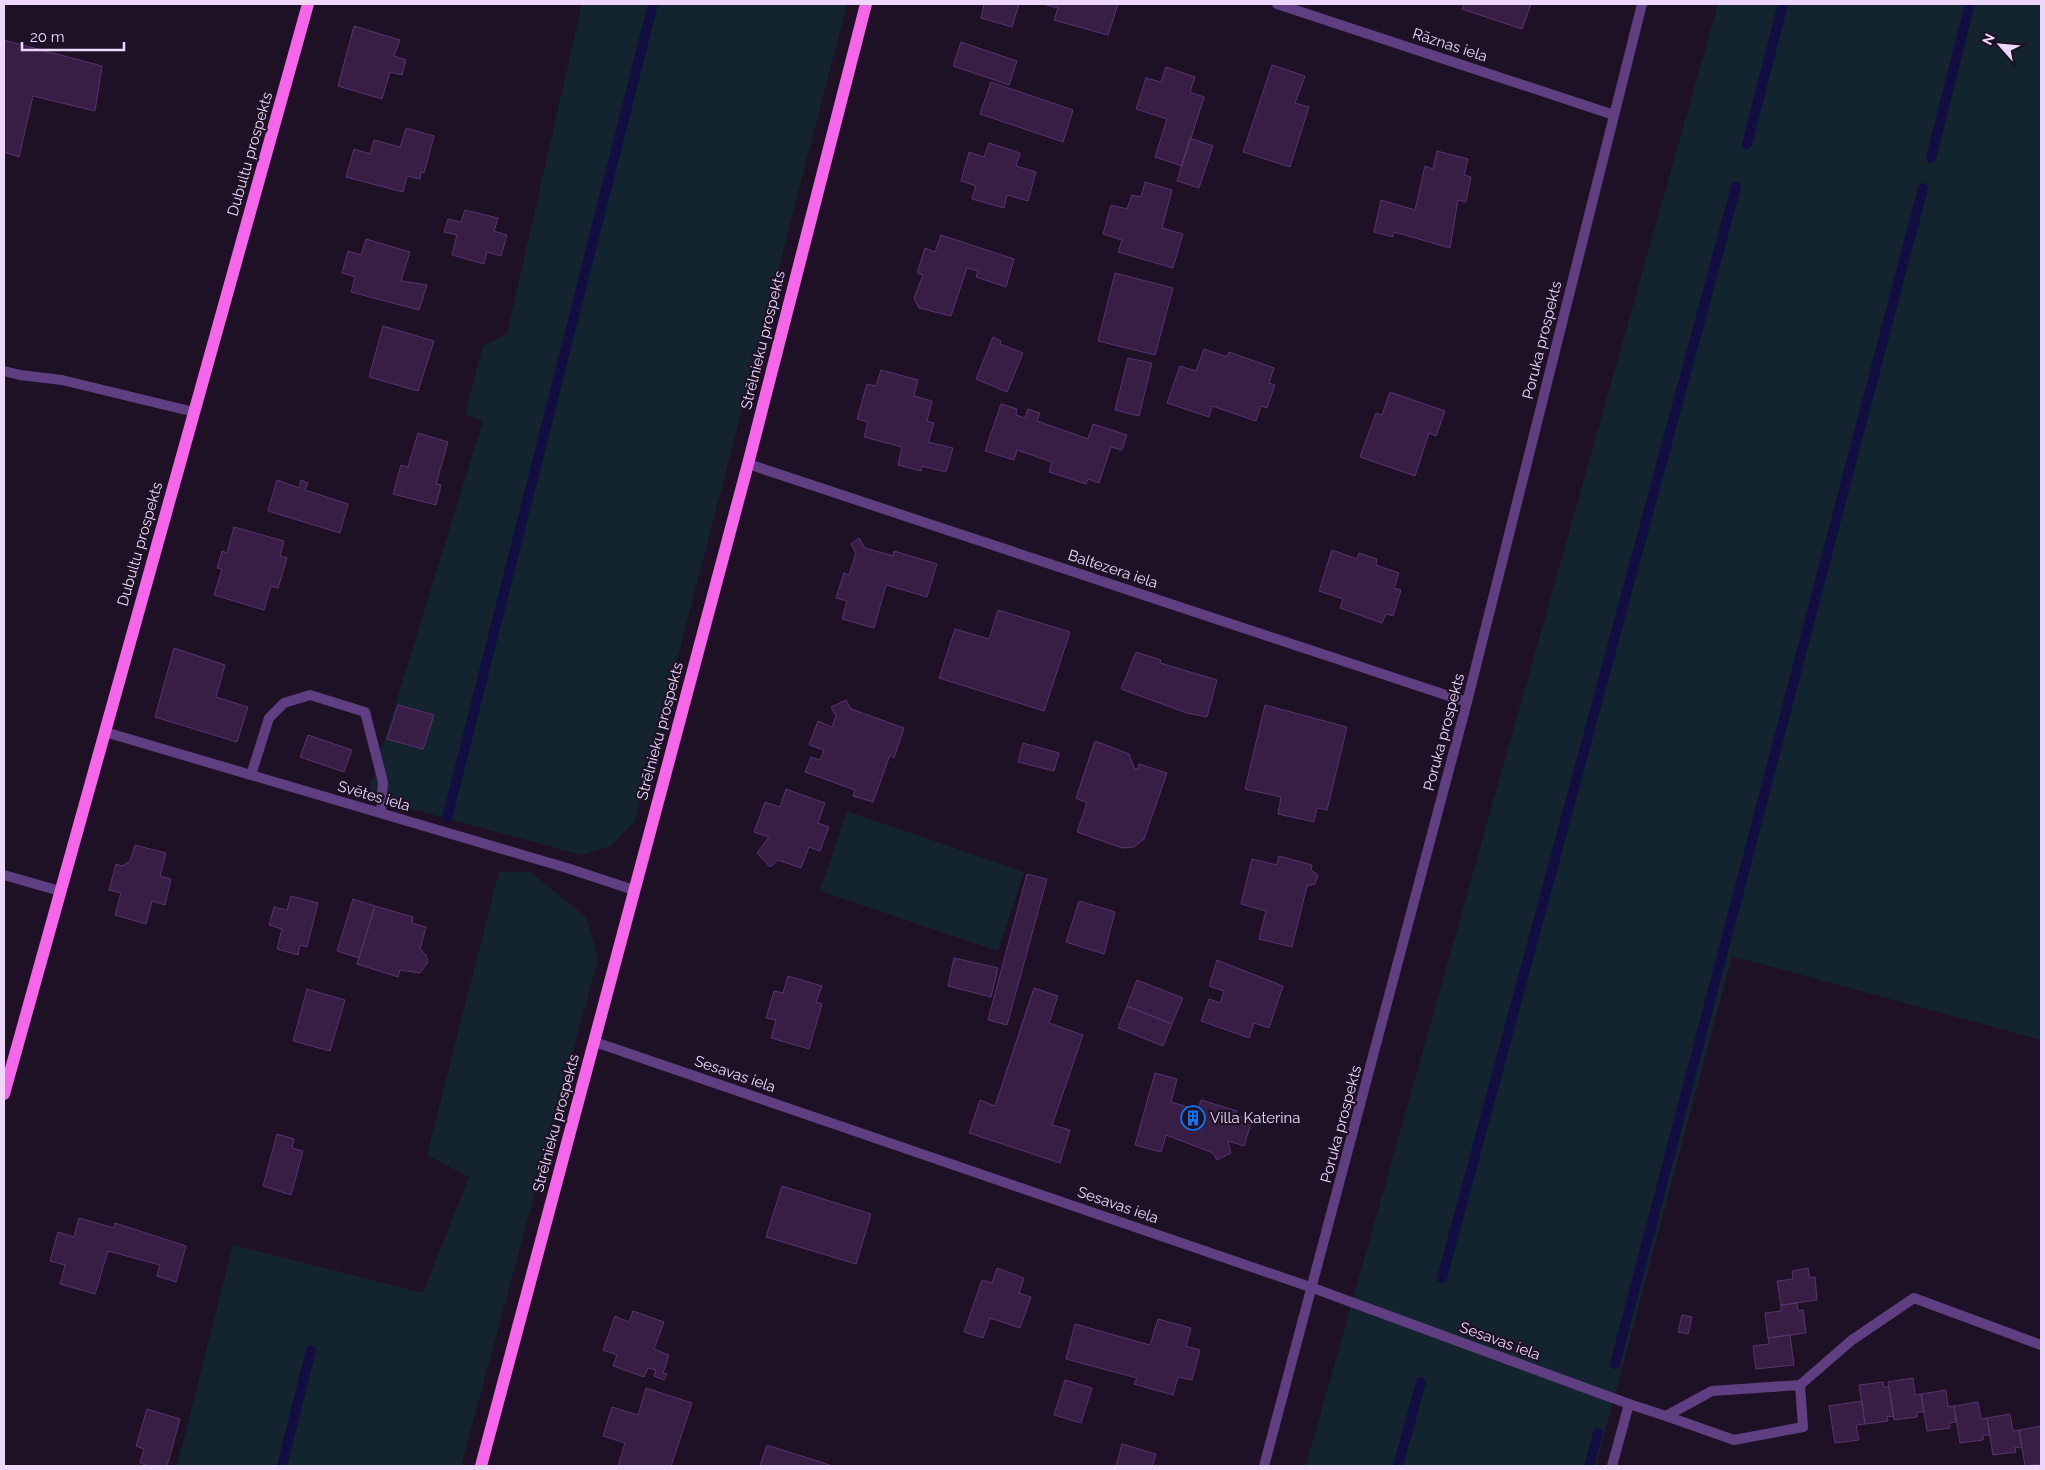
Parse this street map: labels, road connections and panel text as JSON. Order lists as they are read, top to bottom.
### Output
{
  "streets": {
    "main road": ["Dubultu prospekts", "Strēlnieku prospekts"],
    "street": [
      "Rāznas iela",
      "Poruka prospekts",
      "Baltezera iela",
      "Svētes iela",
      "Sesavas iela"
    ]
  },
  "crossings": [
    ["Rāznas iela", "Poruka prospekts"],
    ["Dubultu prospekts", "Svētes iela"],
    ["Strēlnieku prospekts", "Baltezera iela"],
    ["Strēlnieku prospekts", "Svētes iela"],
    ["Strēlnieku prospekts", "Sesavas iela"],
    ["Poruka prospekts", "Baltezera iela"],
    ["Poruka prospekts", "Sesavas iela"]
  ],
  "places": {
    "building": ["Villa Katerina"]
  },
  "scale_bar": "20 m",
  "north": "top left"
}
